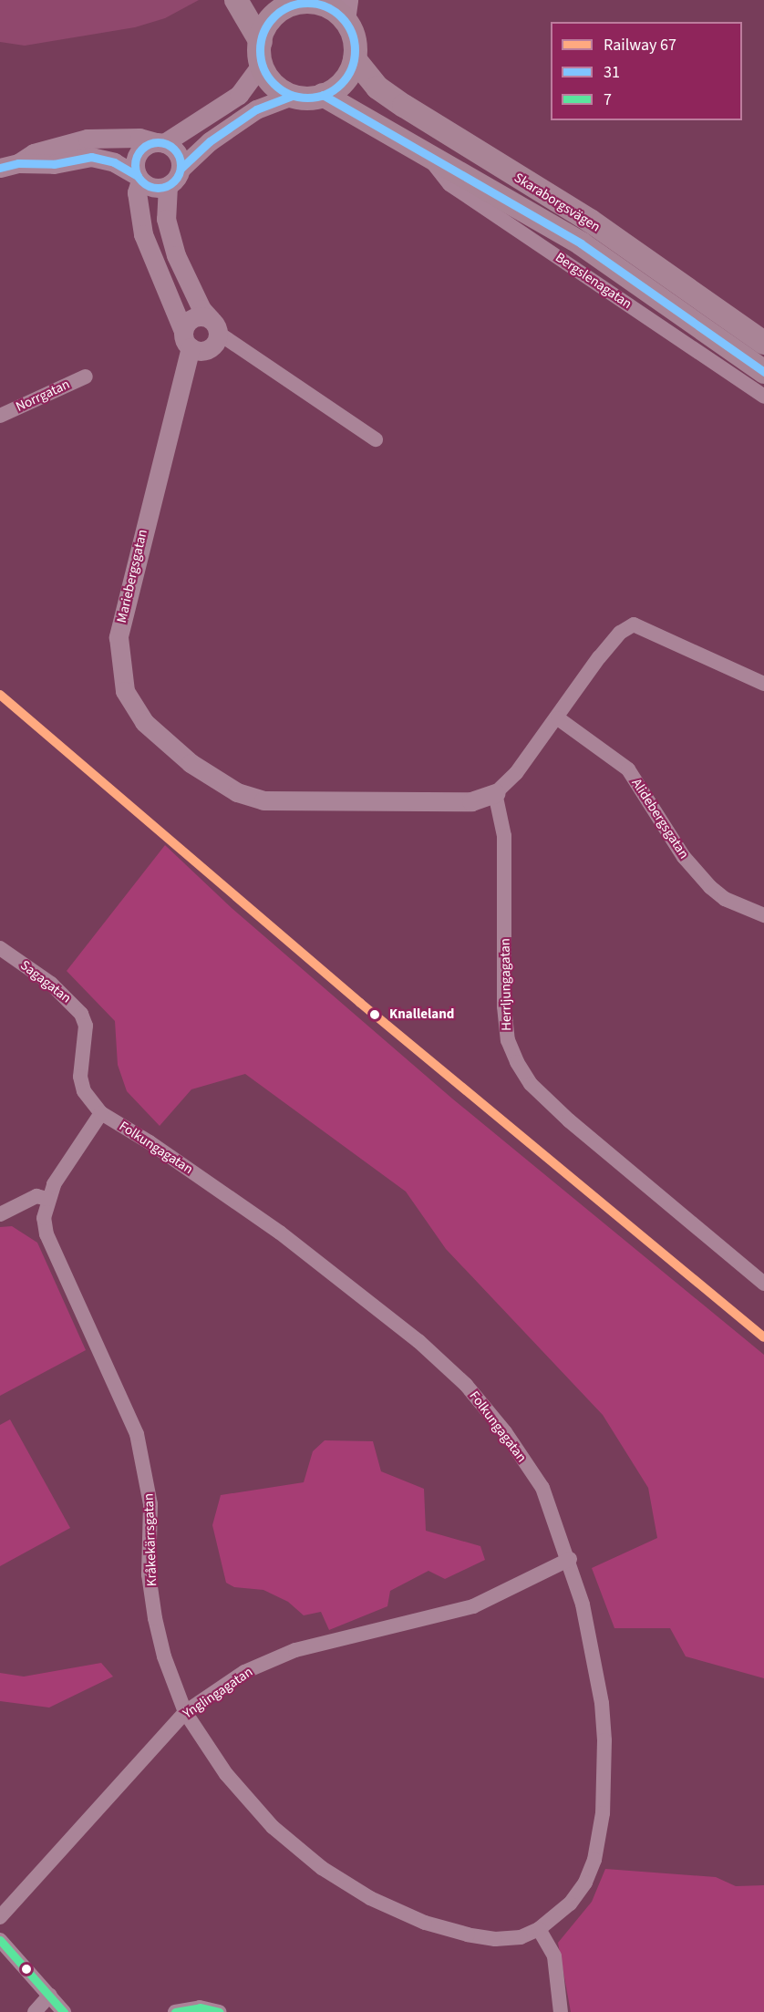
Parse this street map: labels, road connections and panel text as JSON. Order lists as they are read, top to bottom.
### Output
{
  "streets": {
    "main road": ["Skaraborgsvägen"],
    "street": [
      "Bergslenagatan",
      "Norrgatan",
      "Mariebergsgatan",
      "Alidebergsgatan",
      "Sagagatan",
      "Herrljungagatan",
      "Folkungagatan",
      "Kråkekärrsgatan",
      "Ynglingagatan"
    ]
  },
  "crossings": [
    ["Skaraborgsvägen", "Bergslenagatan"],
    ["Mariebergsgatan", "Herrljungagatan"],
    ["Sagagatan", "Folkungagatan"],
    ["Sagagatan", "Kråkekärrsgatan"],
    ["Folkungagatan", "Kråkekärrsgatan"],
    ["Folkungagatan", "Ynglingagatan"],
    ["Kråkekärrsgatan", "Ynglingagatan"]
  ],
  "places": ["Knalleland"],
  "lines": ["transit line 31", "rail line 67", "transit line 7"],
  "legend": ["Railway 67", "31", "7"]
}
